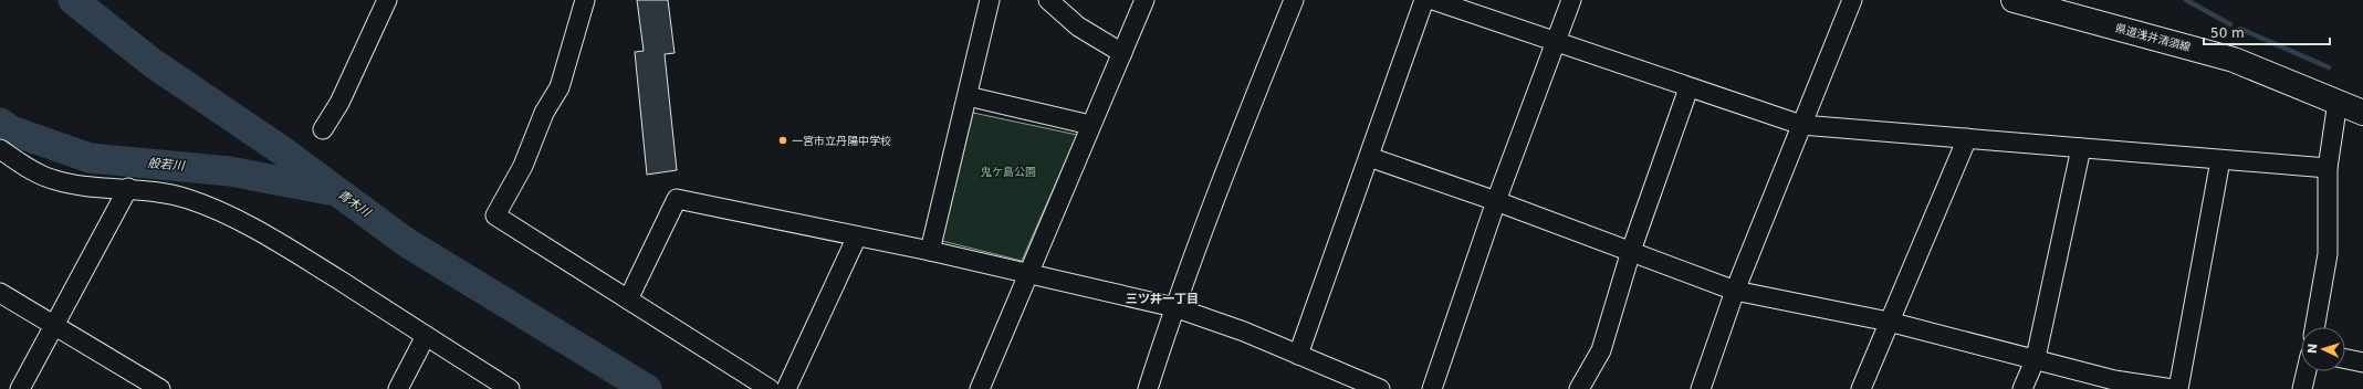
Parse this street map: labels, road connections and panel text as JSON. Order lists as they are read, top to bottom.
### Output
{
  "streets": {
    "main road": ["県道浅井清須線"]
  },
  "districts": ["三ツ井一丁目"],
  "water": ["般若川", "青木川"],
  "parks": ["鬼ケ島公園"],
  "places": ["一宮市立丹陽中学校"],
  "scale_bar": "50 m",
  "north": "left"
}
